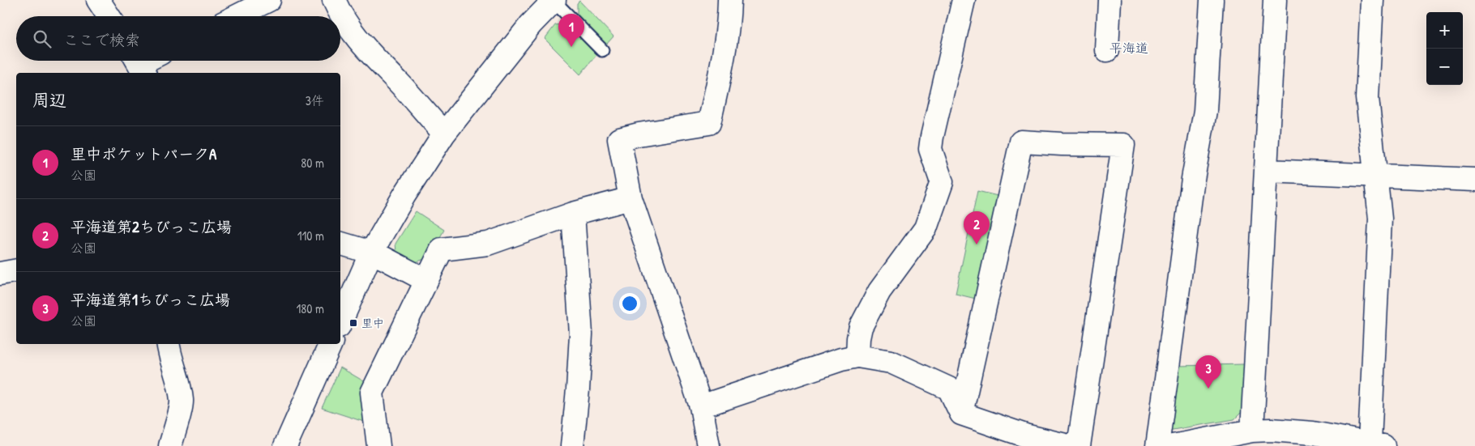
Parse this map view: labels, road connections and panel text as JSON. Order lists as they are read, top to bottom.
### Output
{
  "districts": ["平海道"],
  "places": {
    "transit": ["里中"]
  },
  "page": {
    "map_buttons": ["+", "−"],
    "pins": ["1", "2", "3"],
    "search": "ここで検索",
    "heading": ["周辺", "3件"],
    "list": [
      {
        "mark": "1",
        "name": "里中ポケットパークA",
        "note": "公園",
        "value": "80 m"
      },
      {
        "mark": "2",
        "name": "平海道第2ちびっこ広場",
        "note": "公園",
        "value": "110 m"
      },
      {
        "mark": "3",
        "name": "平海道第1ちびっこ広場",
        "note": "公園",
        "value": "180 m"
      }
    ]
  }
}
